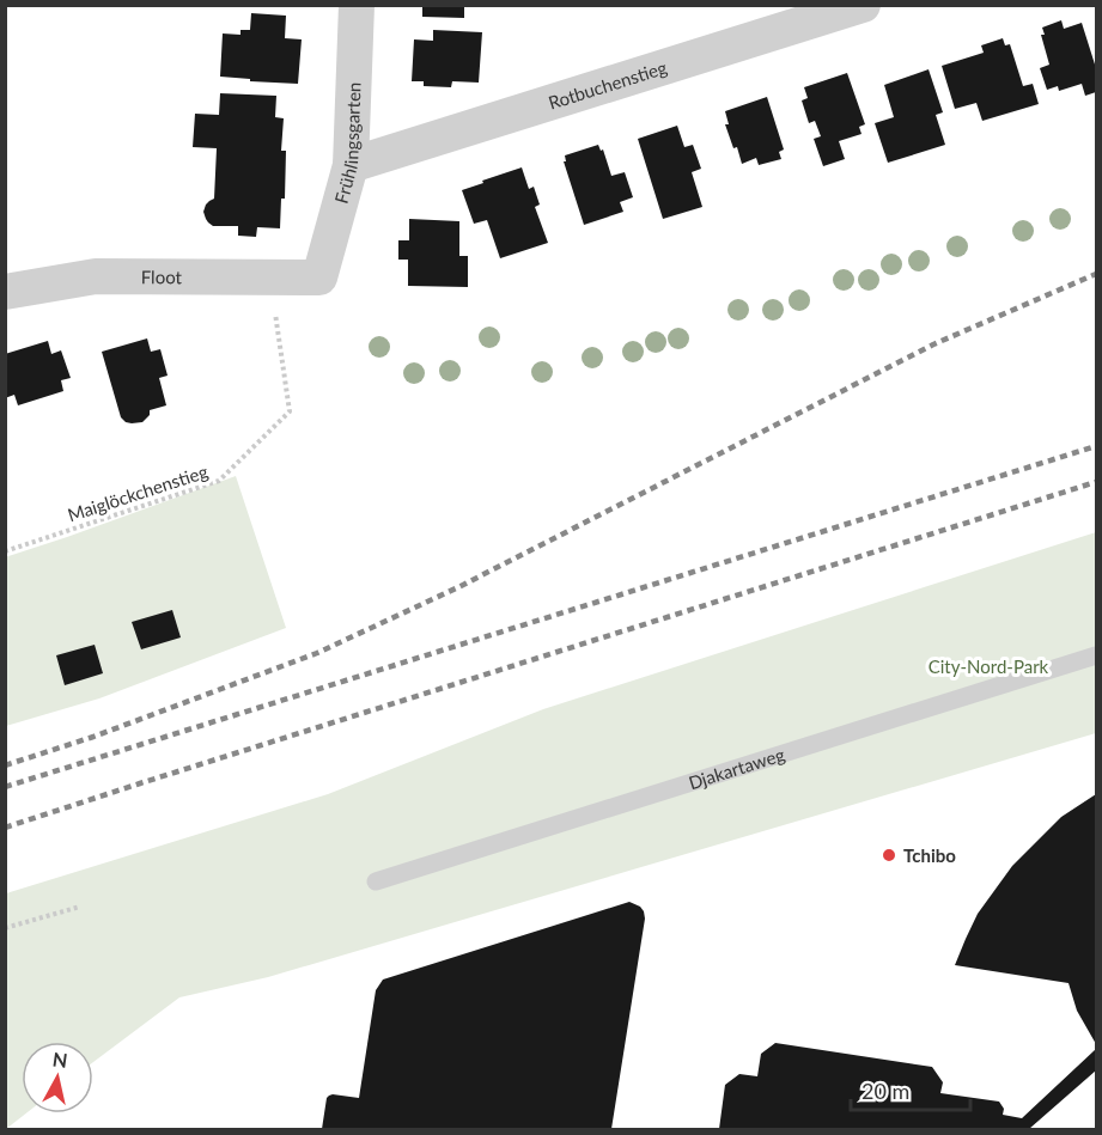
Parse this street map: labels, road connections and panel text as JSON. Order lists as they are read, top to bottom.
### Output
{
  "streets": {
    "street": ["Rotbuchenstieg", "Frühlingsgarten", "Floot"],
    "lane": ["Djakartaweg"],
    "path": ["Maiglöckchenstieg"]
  },
  "crossings": [
    ["Rotbuchenstieg", "Frühlingsgarten"],
    ["Frühlingsgarten", "Floot"],
    ["Floot", "Maiglöckchenstieg"]
  ],
  "parks": ["City-Nord-Park"],
  "places": ["Tchibo"],
  "scale_bar": "20 m",
  "north": "top"
}
